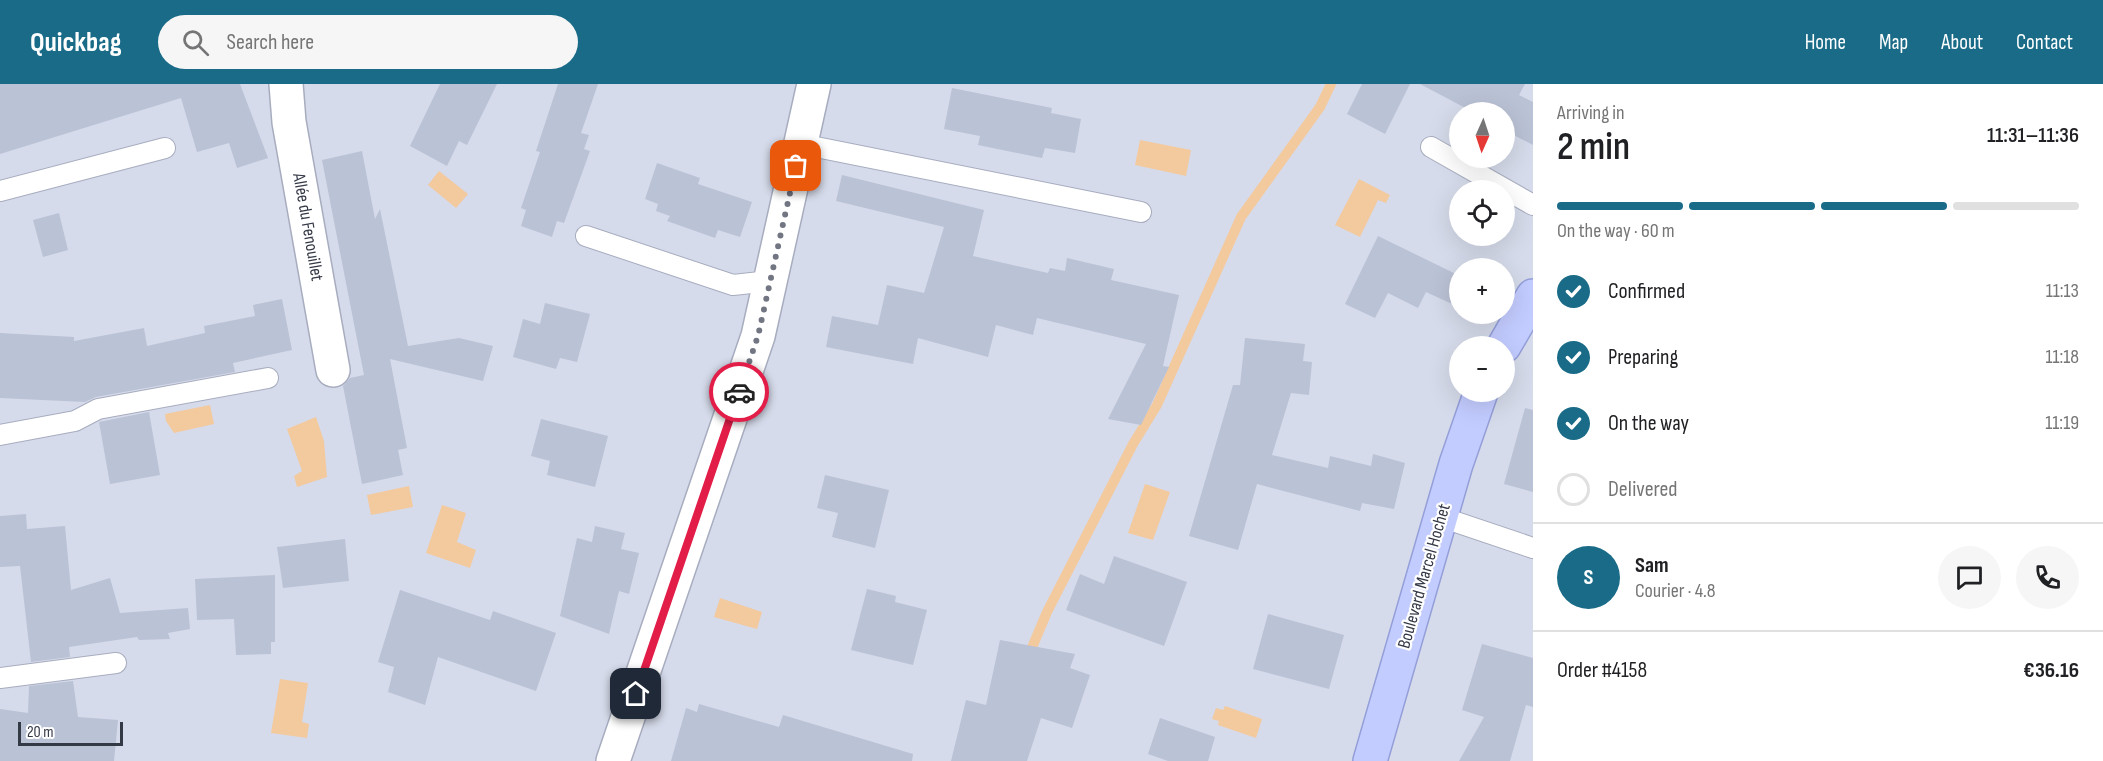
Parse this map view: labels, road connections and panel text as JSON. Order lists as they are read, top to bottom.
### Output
{
  "streets": {
    "street": ["Allée du Fenouillet", "Boulevard Marcel Hochet"]
  },
  "scale_bar": "20 m",
  "north": "bottom",
  "page": {
    "header": "Quickbag",
    "search": "Search here",
    "nav": [
      "Home",
      "Map",
      "About",
      "Contact"
    ],
    "heading": ["2 min", "Arriving in", "11:31–11:36"],
    "panel": [
      "Sam",
      "Courier · 4.8",
      "Order #4158",
      "€36.16"
    ],
    "map_buttons": ["+", "−"],
    "bar": "On the way · 60 m",
    "list": [
      ["Confirmed", "11:13"],
      ["Preparing", "11:18"],
      ["On the way", "11:19"],
      "Delivered"
    ],
    "round": "S",
    "scale": "20 m"
  }
}
